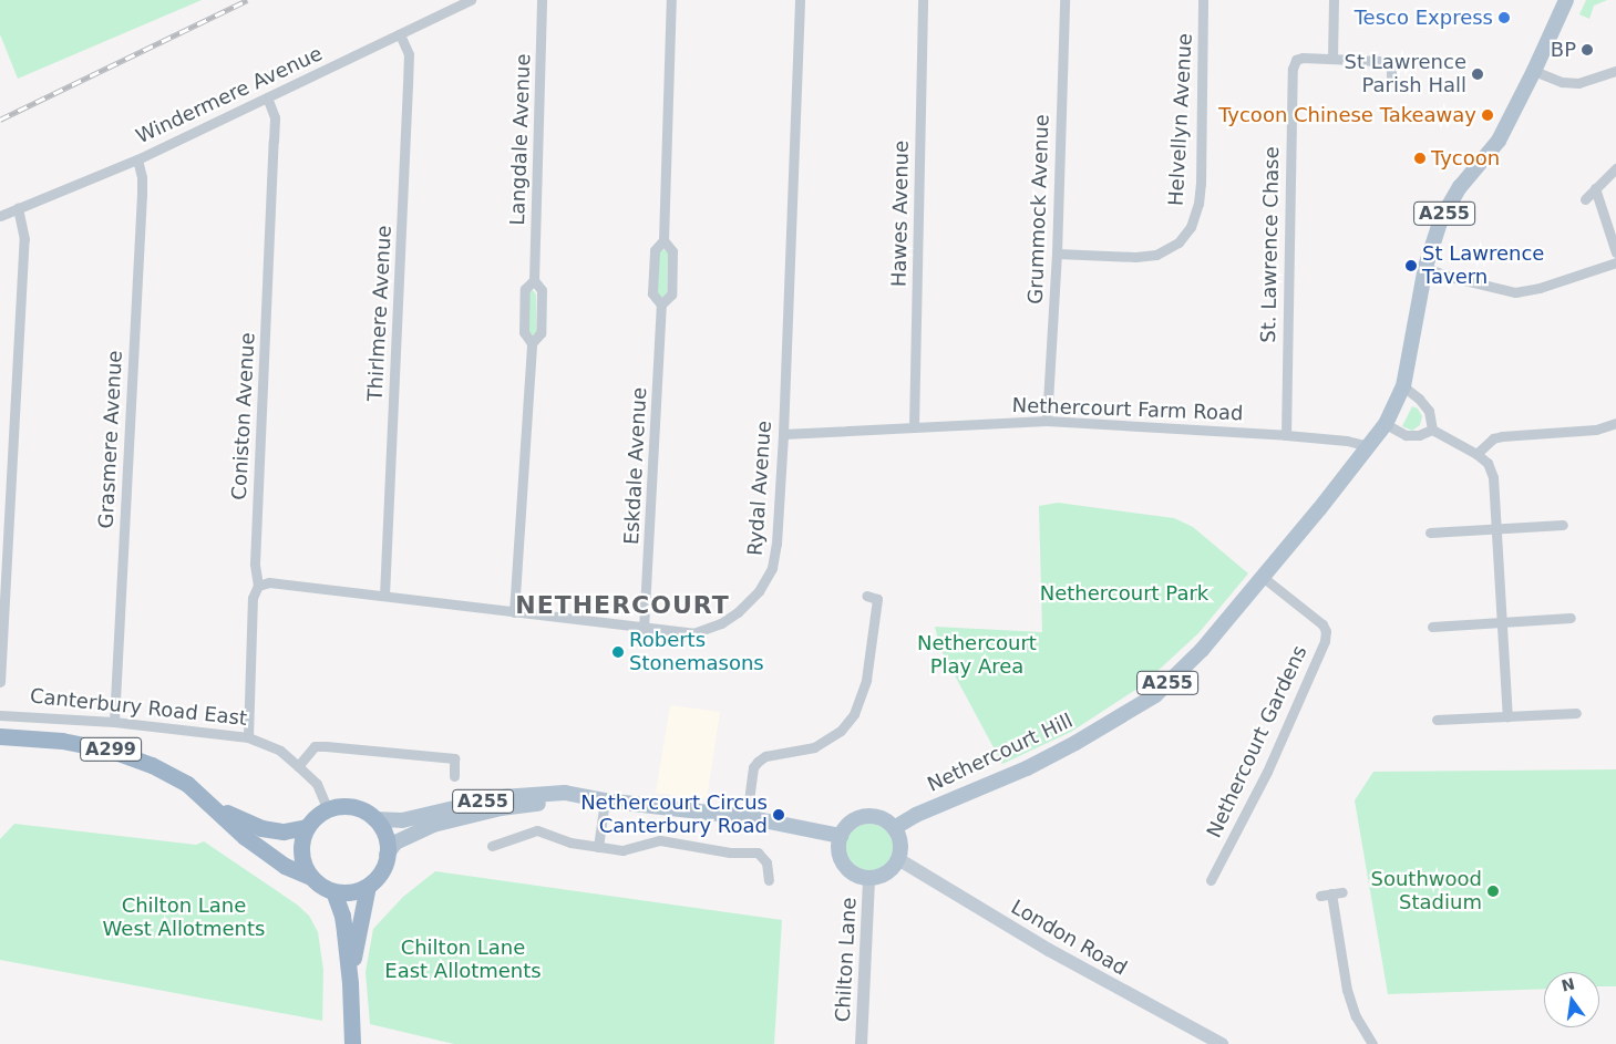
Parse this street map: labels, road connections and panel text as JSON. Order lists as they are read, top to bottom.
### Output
{
  "streets": {
    "highway": ["Canterbury Road East", "A299"],
    "main road": ["A255", "Nethercourt Hill", "London Road"],
    "street": [
      "Windermere Avenue",
      "Helvellyn Avenue",
      "Langdale Avenue",
      "Grummock Avenue",
      "Hawes Avenue",
      "St. Lawrence Chase",
      "Thirlmere Avenue",
      "Nethercourt Farm Road",
      "Coniston Avenue",
      "Grasmere Avenue",
      "Eskdale Avenue",
      "Rydal Avenue",
      "Nethercourt Gardens",
      "Chilton Lane"
    ]
  },
  "crossings": [
    ["Windermere Avenue", "Thirlmere Avenue"],
    ["Windermere Avenue", "Coniston Avenue"],
    ["Windermere Avenue", "Grasmere Avenue"],
    ["Helvellyn Avenue", "Grummock Avenue"],
    ["Langdale Avenue", "Rydal Avenue"],
    ["Grummock Avenue", "Nethercourt Farm Road"],
    ["Hawes Avenue", "Nethercourt Farm Road"],
    ["A255", "Nethercourt Farm Road"],
    ["A255", "Canterbury Road East"],
    ["A255", "Nethercourt Hill"],
    ["A255", "London Road"],
    ["A255", "Chilton Lane"],
    ["St. Lawrence Chase", "Nethercourt Farm Road"],
    ["Thirlmere Avenue", "Rydal Avenue"],
    ["Nethercourt Farm Road", "Rydal Avenue"],
    ["Nethercourt Farm Road", "Nethercourt Hill"],
    ["Coniston Avenue", "Rydal Avenue"],
    ["Coniston Avenue", "Canterbury Road East"],
    ["Grasmere Avenue", "Canterbury Road East"],
    ["Eskdale Avenue", "Rydal Avenue"],
    ["Nethercourt Gardens", "Nethercourt Hill"],
    ["Nethercourt Hill", "London Road"],
    ["Nethercourt Hill", "Chilton Lane"],
    ["London Road", "Chilton Lane"]
  ],
  "districts": ["NETHERCOURT"],
  "parks": [
    "Nethercourt Park",
    "Nethercourt Play Area",
    "Chilton Lane West Allotments",
    "Chilton Lane East Allotments"
  ],
  "places": [
    "Tesco Express",
    "BP",
    "St Lawrence Parish Hall",
    "Tycoon Chinese Takeaway",
    "Tycoon",
    "St Lawrence Tavern",
    "Roberts Stonemasons",
    "Nethercourt Circus Canterbury Road",
    "Southwood Stadium"
  ],
  "north": "top"
}
